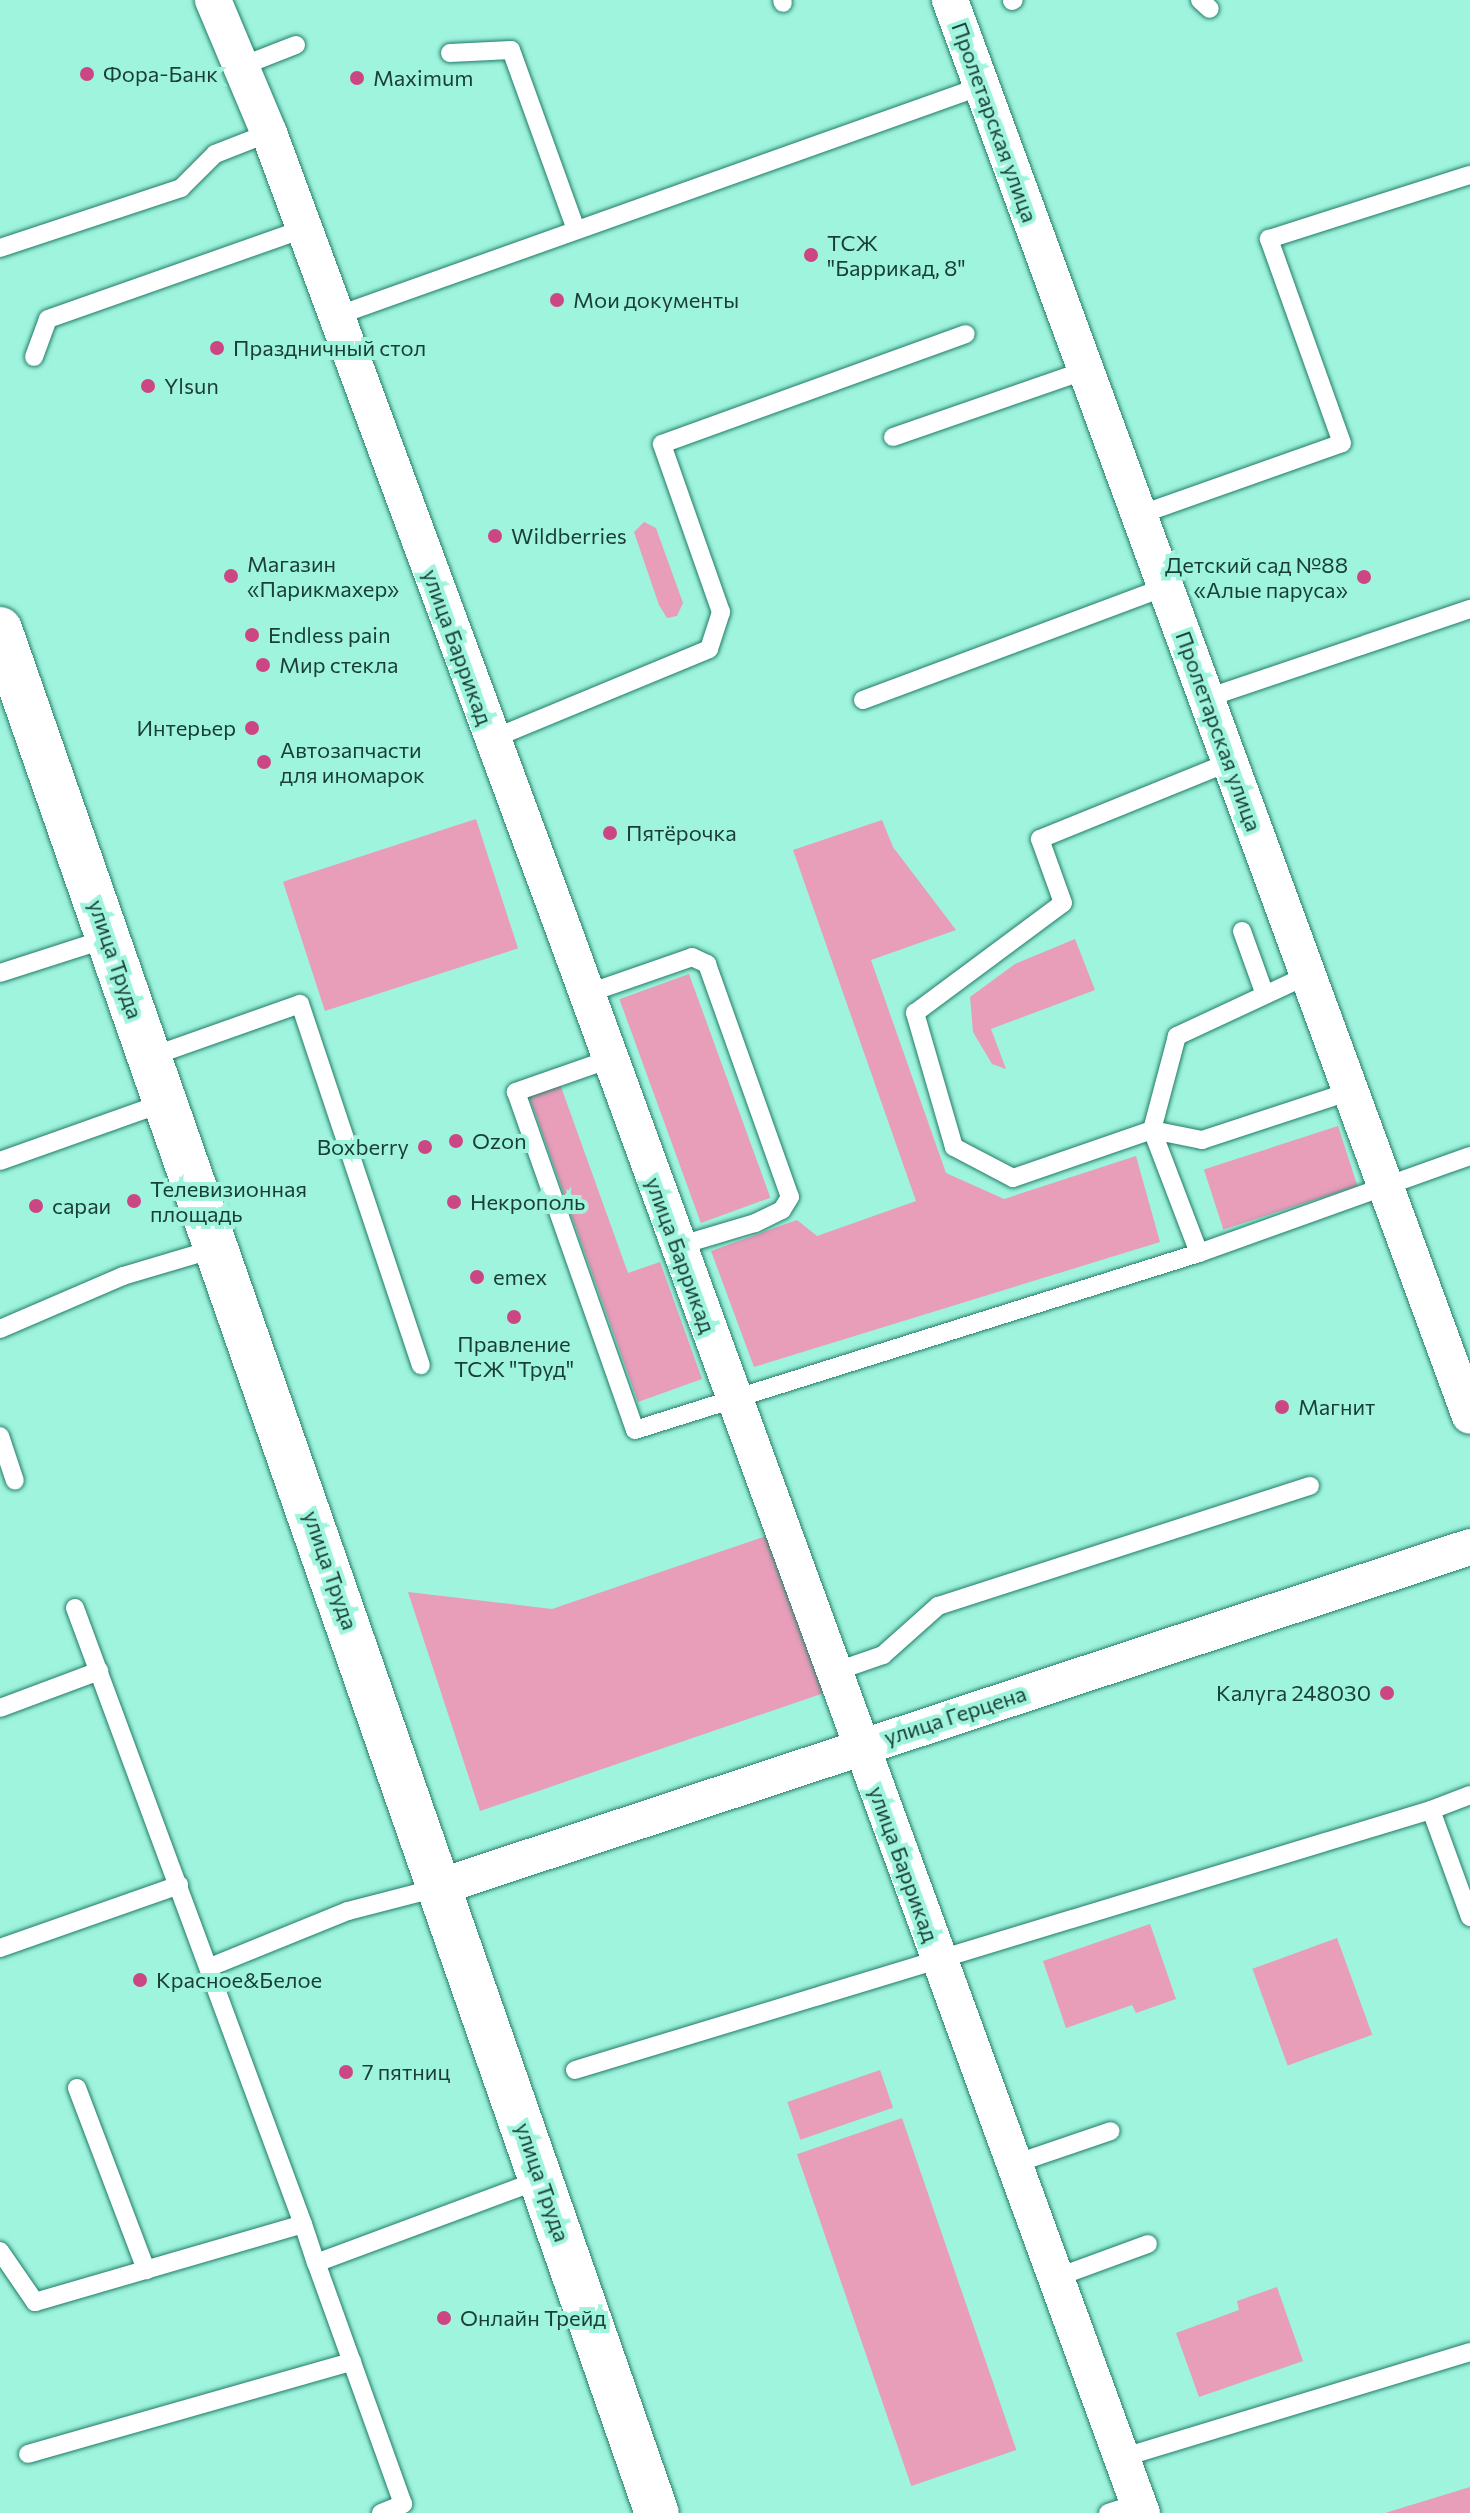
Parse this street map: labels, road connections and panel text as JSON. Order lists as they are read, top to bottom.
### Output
{
  "streets": {
    "street": [
      "Пролетарская улица",
      "улица Баррикад",
      "улица Труда",
      "улица Герцена"
    ]
  },
  "crossings": [
    ["улица Баррикад", "улица Герцена"],
    ["улица Труда", "улица Герцена"]
  ],
  "places": [
    "Фора-Банк",
    "Maximum",
    "ТСЖ \"Баррикад, 8\"",
    "Мои документы",
    "Праздничный стол",
    "Ylsun",
    "Wildberries",
    "Магазин «Парикмахер»",
    "Детский сад №88 «Алые паруса»",
    "Endless pain",
    "Мир стекла",
    "Интерьер",
    "Автозапчасти для иномарок",
    "Пятёрочка",
    "Ozon",
    "Boxberry",
    "Телевизионная площадь",
    "Некрополь",
    "сараи",
    "emex",
    "Правление ТСЖ \"Труд\"",
    "Магнит",
    "Калуга 248030",
    "Красное&Белое",
    "7 пятниц",
    "Онлайн Трейд"
  ]
}
